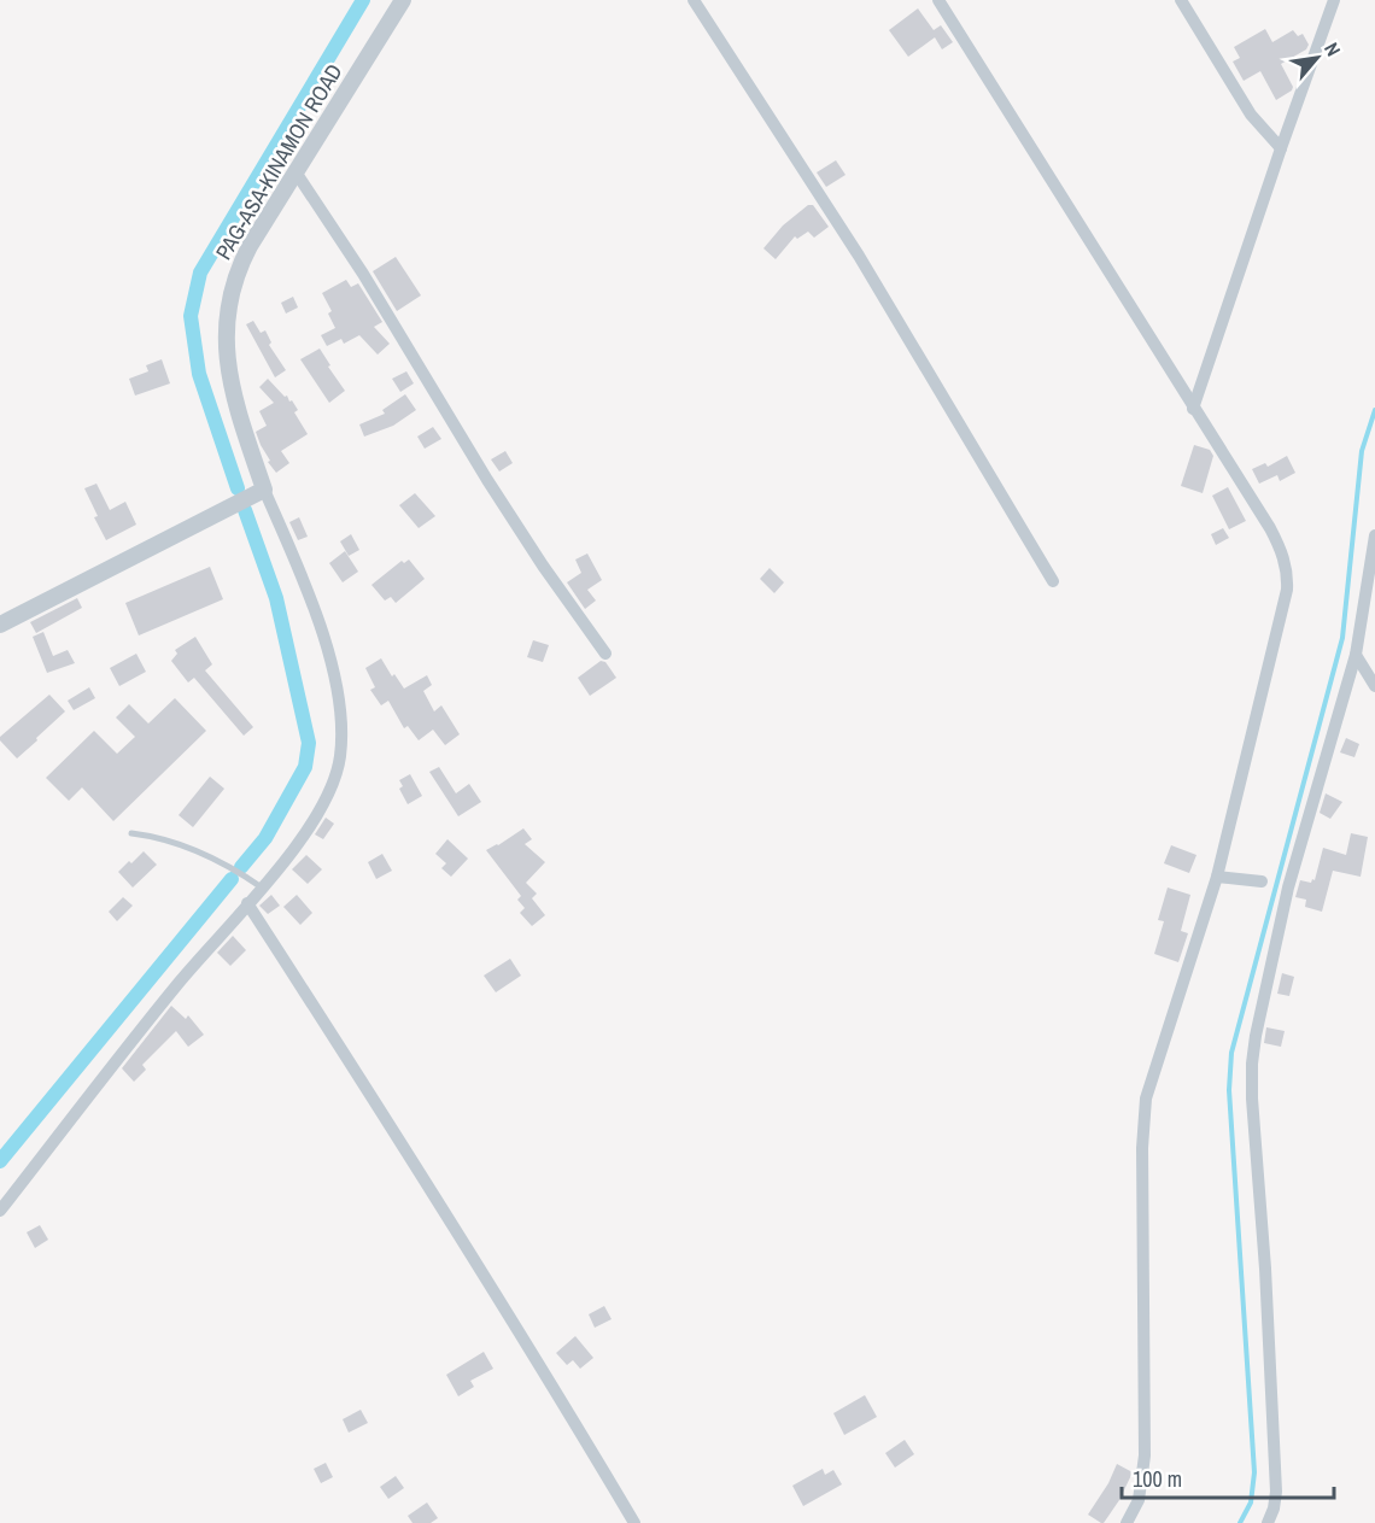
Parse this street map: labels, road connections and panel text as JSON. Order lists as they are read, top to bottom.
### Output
{
  "streets": {
    "street": ["PAG-ASA-KINAMON ROAD"]
  },
  "scale_bar": "100 m",
  "north": "top right"
}
